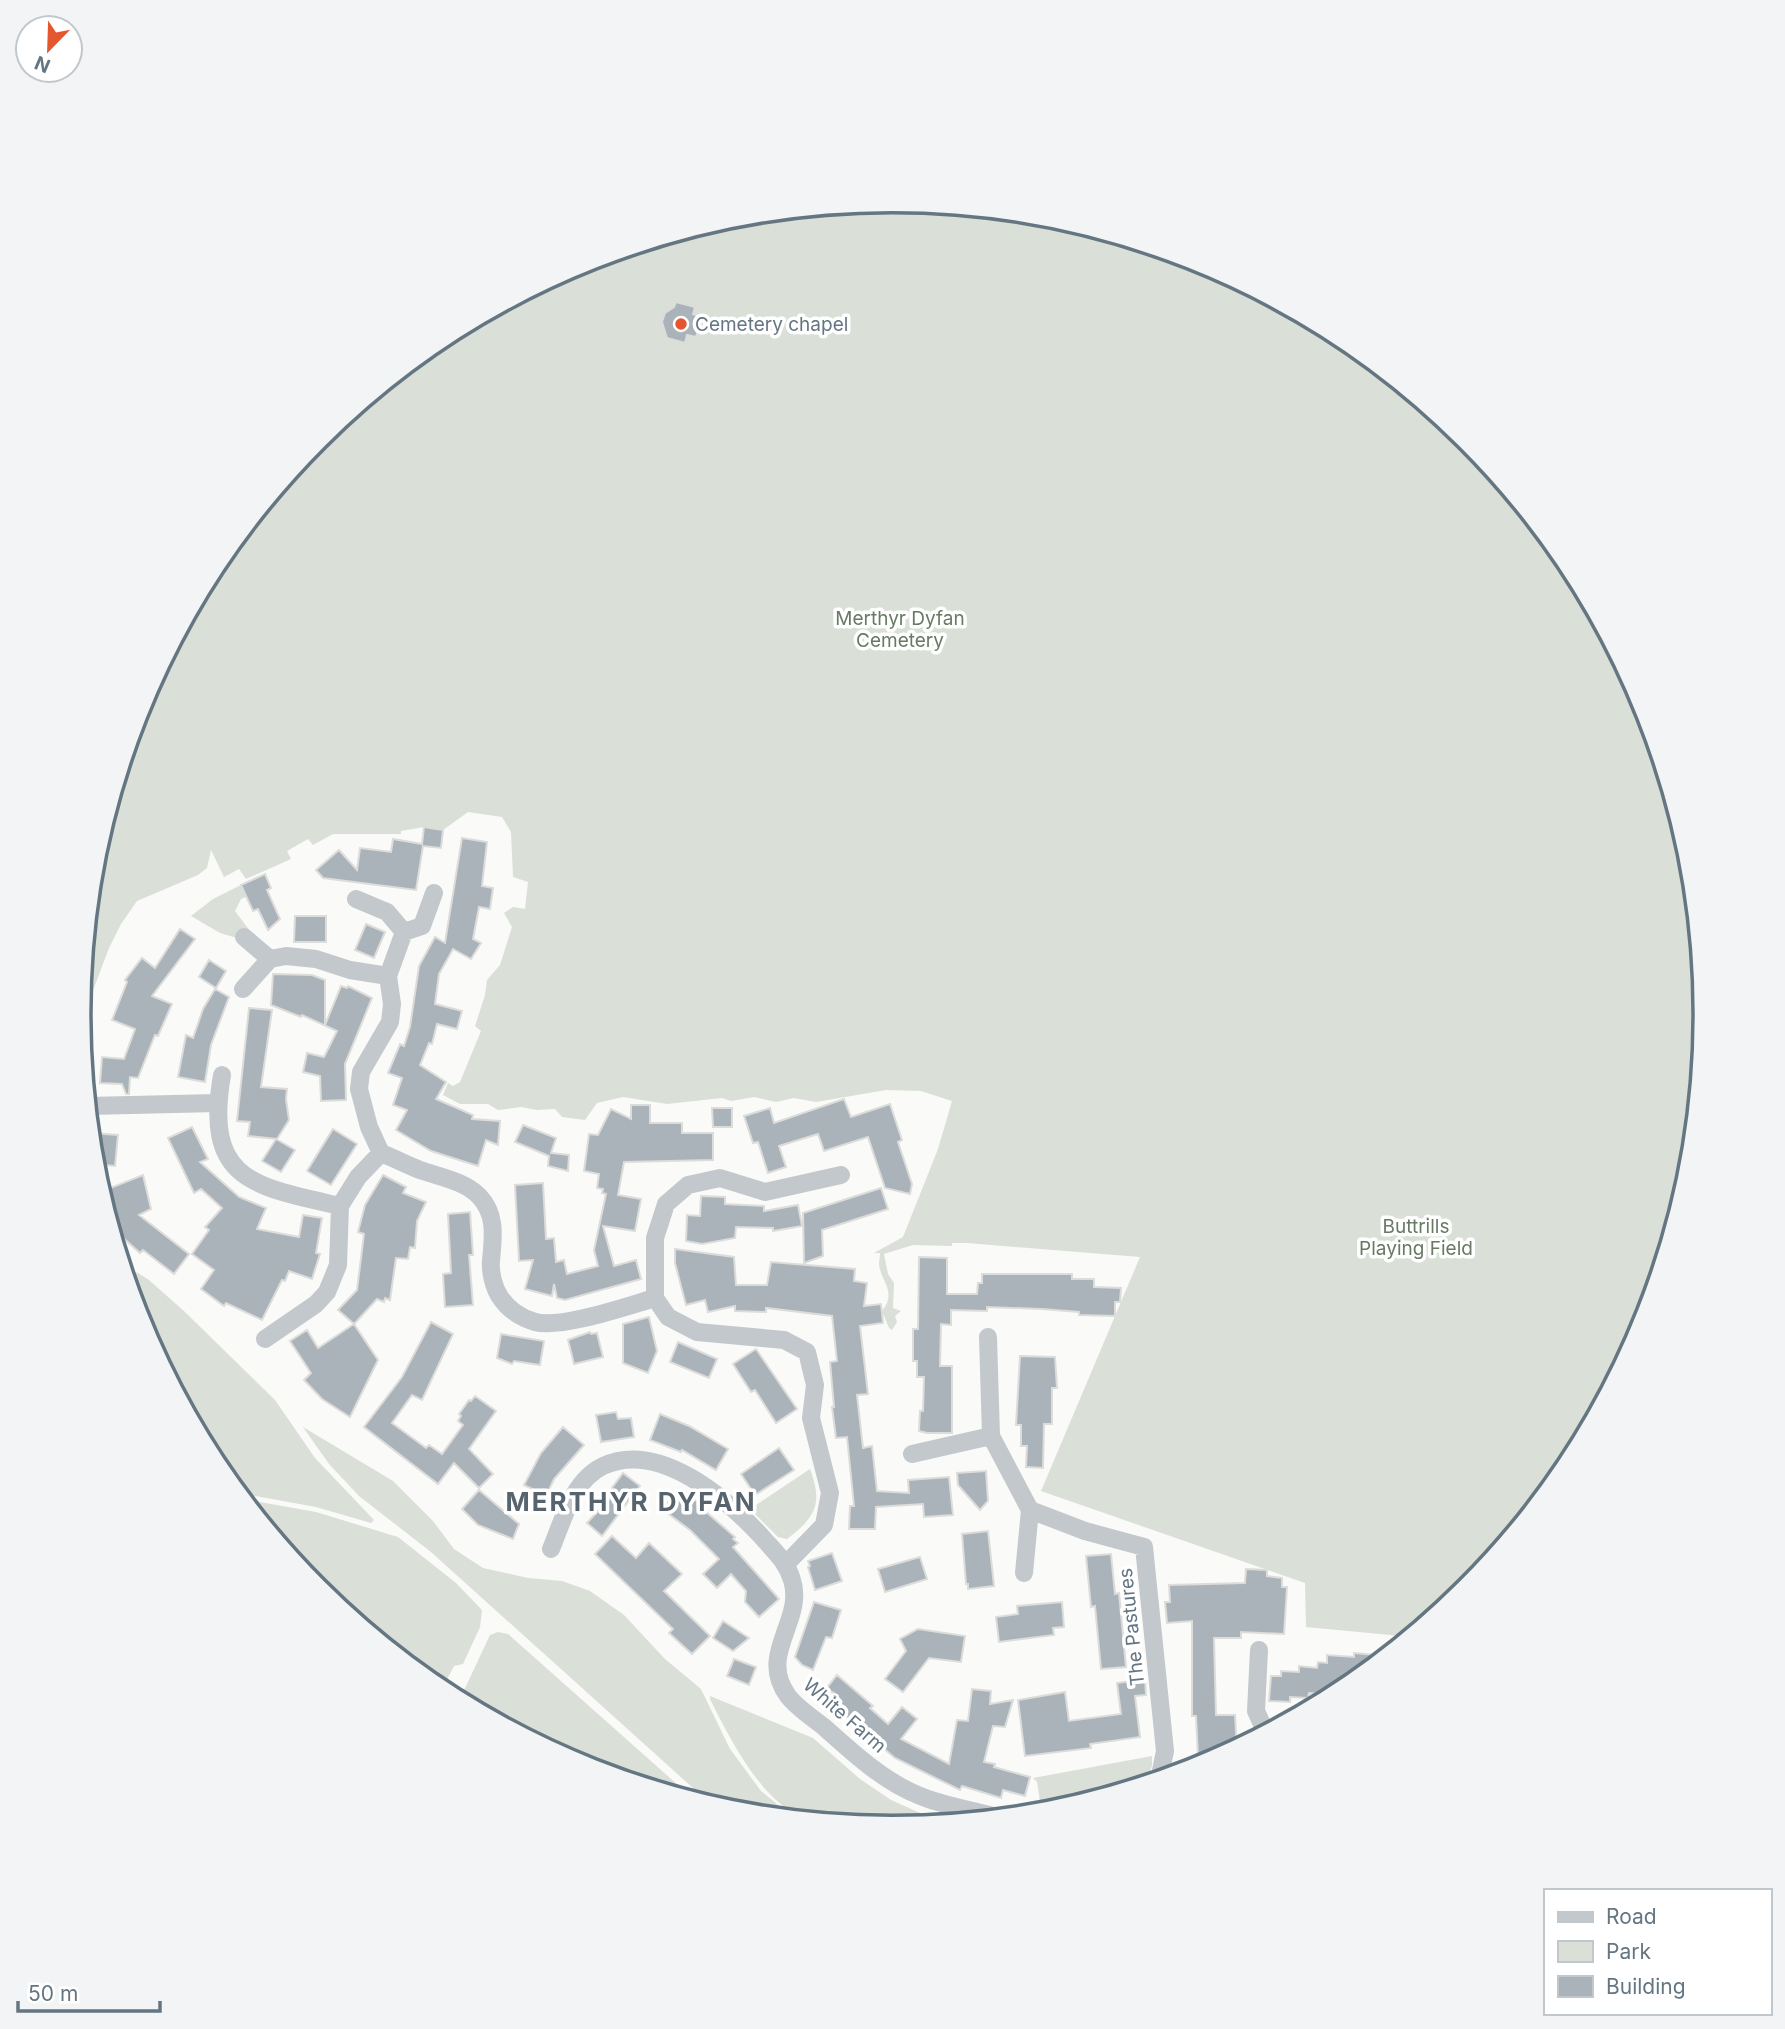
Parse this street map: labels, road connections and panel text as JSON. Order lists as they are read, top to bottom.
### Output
{
  "streets": {
    "street": ["The Pastures", "White Farm"]
  },
  "districts": ["MERTHYR DYFAN"],
  "parks": ["Merthyr Dyfan Cemetery", "Buttrills Playing Field"],
  "places": ["Cemetery chapel"],
  "legend": ["Road", "Park", "Building"],
  "scale_bar": "50 m",
  "north": "bottom left"
}
